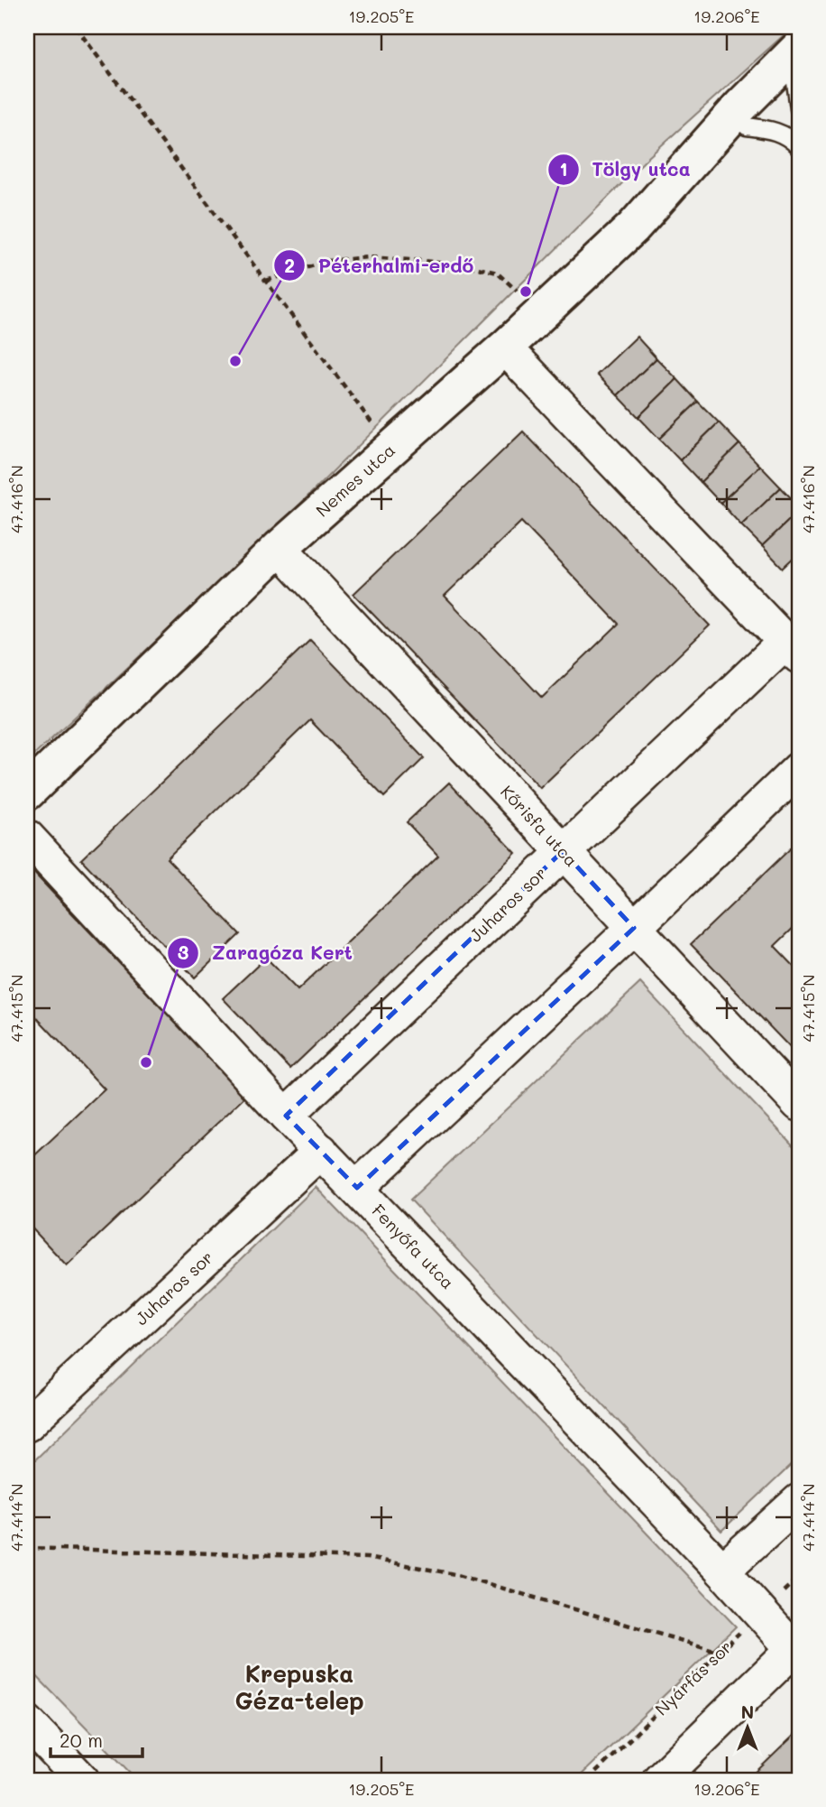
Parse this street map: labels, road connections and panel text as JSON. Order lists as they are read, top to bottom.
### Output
{
  "streets": {
    "street": [
      "Nemes utca",
      "Kőrisfa utca",
      "Juharos sor",
      "Fenyőfa utca"
    ],
    "path": ["Nyárfás sor"]
  },
  "crossings": [
    ["Nemes utca", "Kőrisfa utca"],
    ["Kőrisfa utca", "Juharos sor"],
    ["Juharos sor", "Fenyőfa utca"],
    ["Fenyőfa utca", "Nyárfás sor"]
  ],
  "districts": ["Krepuska Géza-telep"],
  "places": ["Tölgy utca", "Péterhalmi-erdő", "Zaragóza Kert"],
  "scale_bar": "20 m",
  "north": "top",
  "coordinates": [
    "19.205°E",
    "19.206°E",
    "47.416°N",
    "47.415°N",
    "47.414°N"
  ]
}
